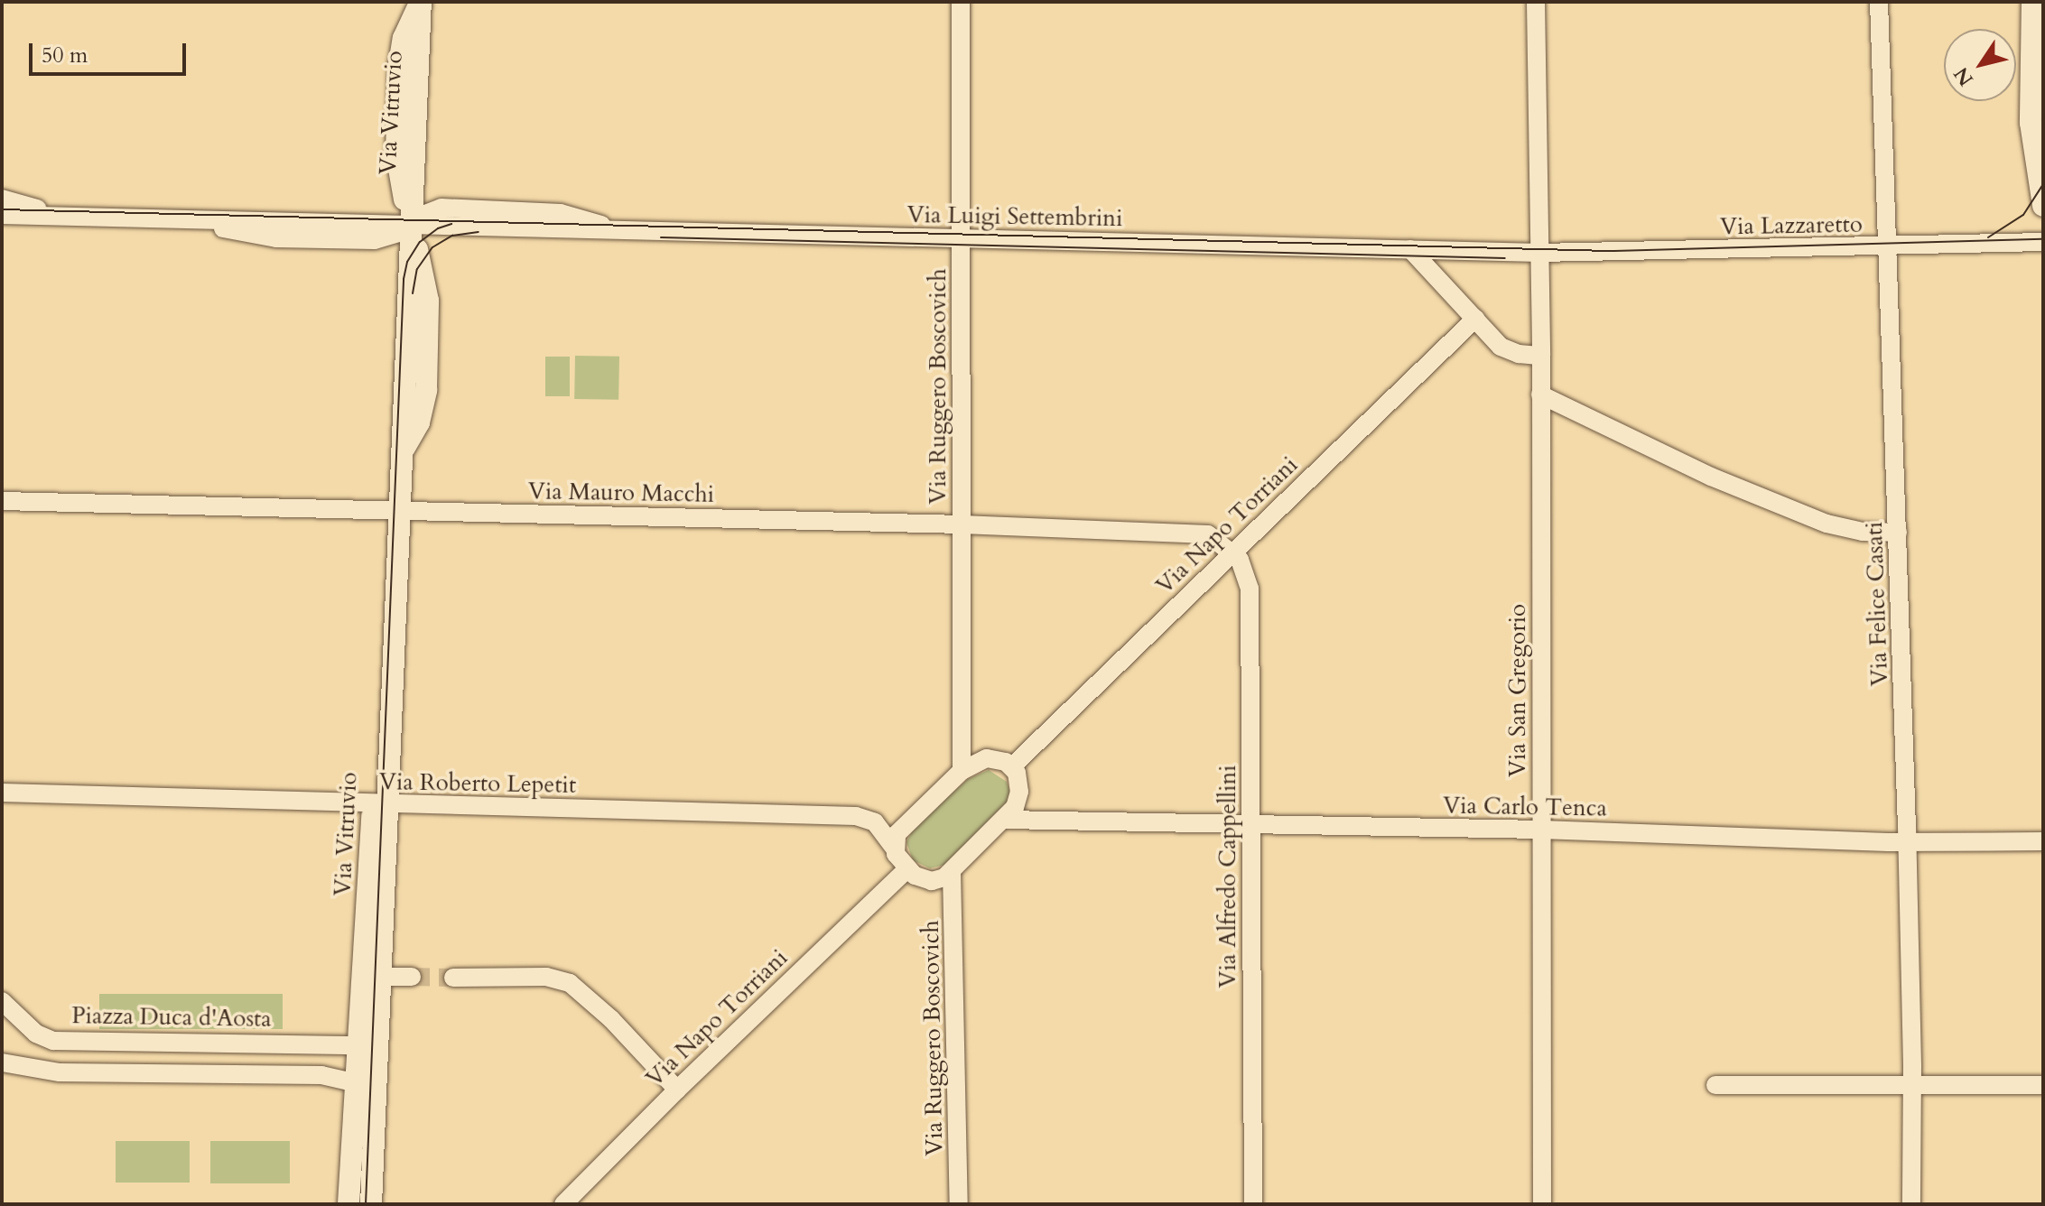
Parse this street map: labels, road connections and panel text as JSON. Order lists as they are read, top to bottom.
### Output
{
  "streets": {
    "street": [
      "Via Vitruvio",
      "Via Luigi Settembrini",
      "Via Lazzaretto",
      "Via Ruggero Boscovich",
      "Via Mauro Macchi",
      "Via Napo Torriani",
      "Via Felice Casati",
      "Via San Gregorio",
      "Via Roberto Lepetit",
      "Via Carlo Tenca",
      "Via Alfredo Cappellini",
      "Piazza Duca d'Aosta"
    ]
  },
  "crossings": [
    ["Via Vitruvio", "Via Luigi Settembrini"],
    ["Via Vitruvio", "Via Mauro Macchi"],
    ["Via Vitruvio", "Via Roberto Lepetit"],
    ["Via Luigi Settembrini", "Via Lazzaretto"],
    ["Via Luigi Settembrini", "Via Ruggero Boscovich"],
    ["Via Luigi Settembrini", "Via San Gregorio"],
    ["Via Lazzaretto", "Via Felice Casati"],
    ["Via Lazzaretto", "Via San Gregorio"],
    ["Via Ruggero Boscovich", "Via Mauro Macchi"],
    ["Via Mauro Macchi", "Via Napo Torriani"],
    ["Via Mauro Macchi", "Via Alfredo Cappellini"],
    ["Via Napo Torriani", "Via Roberto Lepetit"],
    ["Via Napo Torriani", "Via Alfredo Cappellini"],
    ["Via Felice Casati", "Via Carlo Tenca"],
    ["Via San Gregorio", "Via Carlo Tenca"],
    ["Via Carlo Tenca", "Via Alfredo Cappellini"]
  ],
  "scale_bar": "50 m",
  "north": "bottom left"
}
